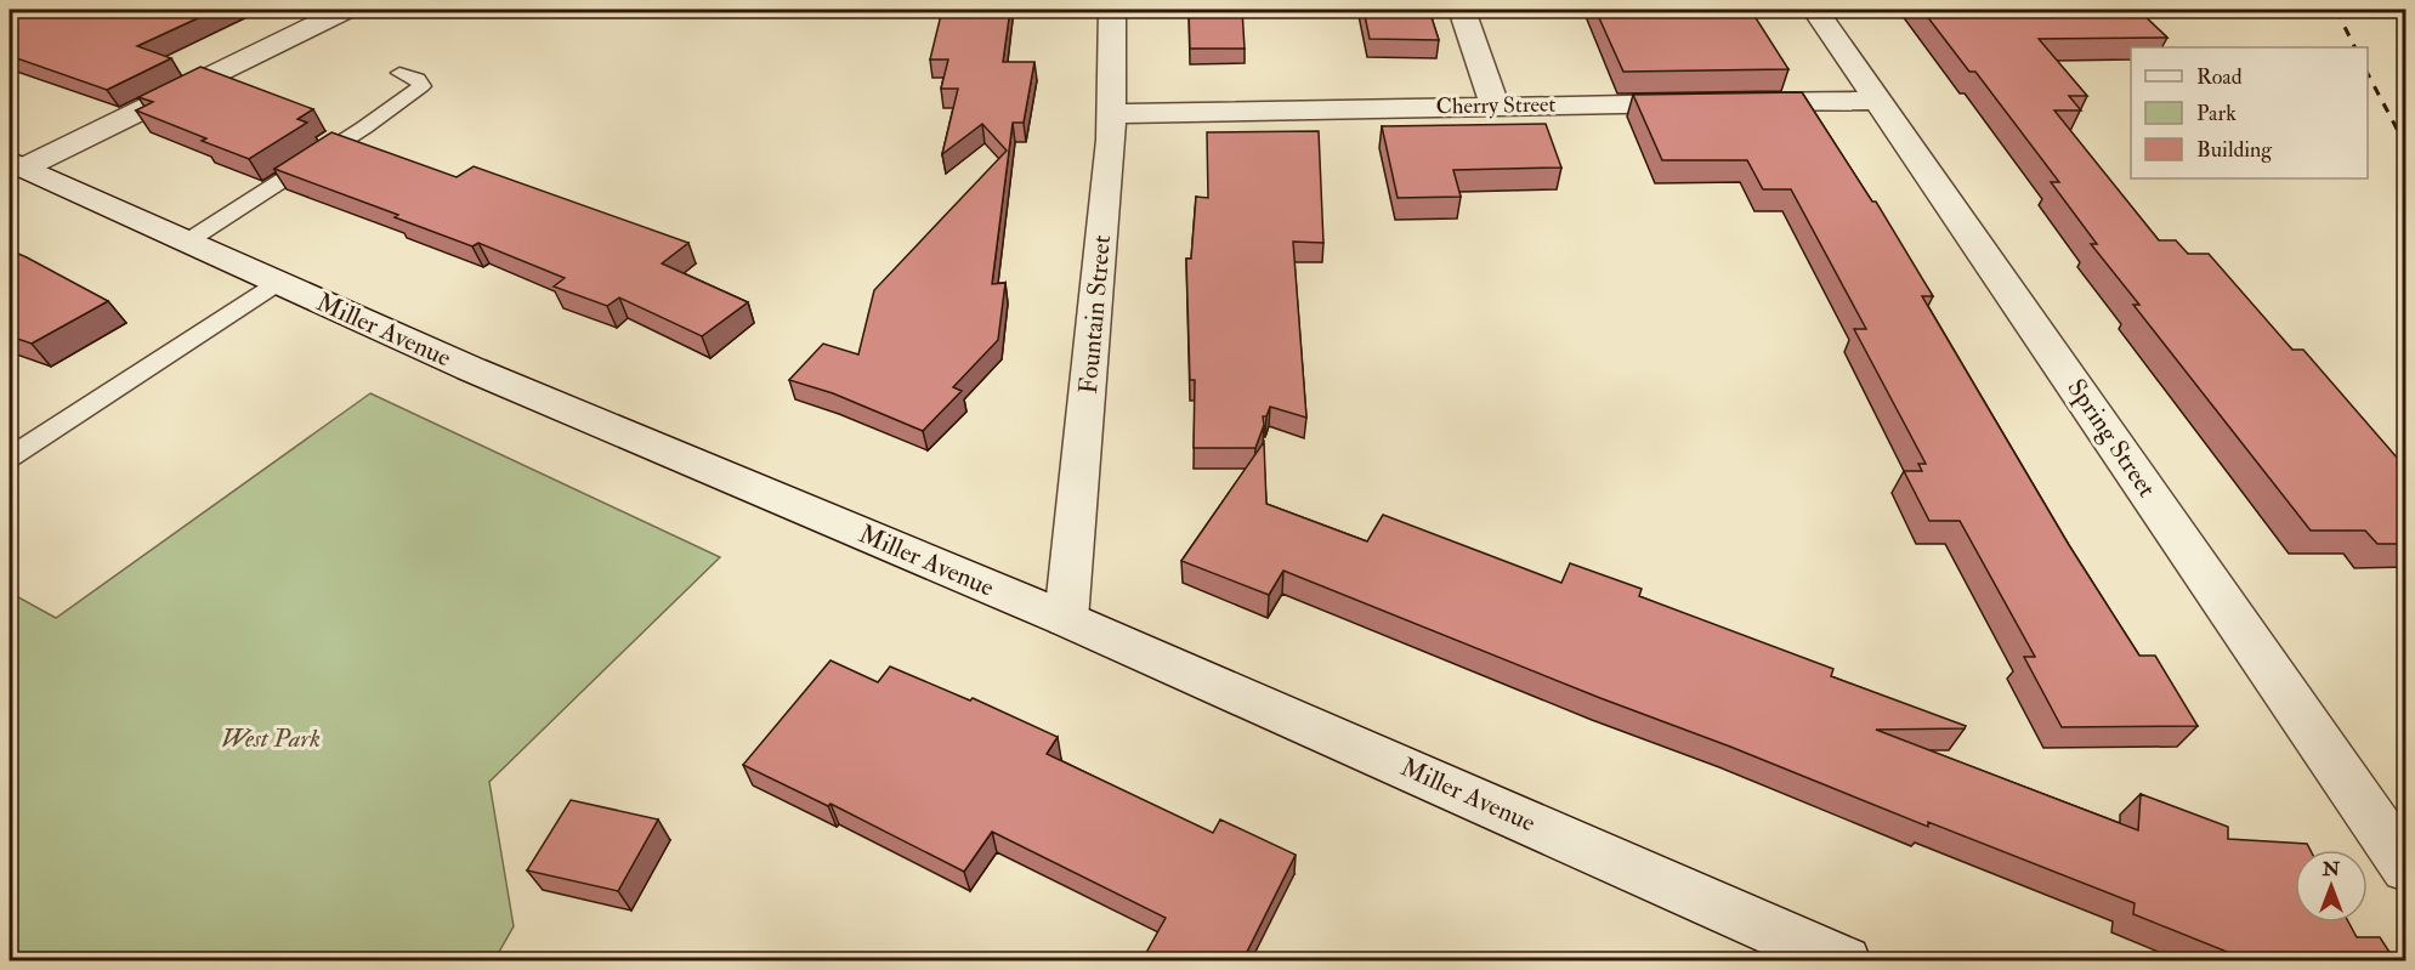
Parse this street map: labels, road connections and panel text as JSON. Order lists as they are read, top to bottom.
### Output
{
  "streets": {
    "street": [
      "Cherry Street",
      "Fountain Street",
      "Miller Avenue",
      "Spring Street"
    ]
  },
  "crossings": [
    ["Cherry Street", "Fountain Street"],
    ["Cherry Street", "Spring Street"],
    ["Fountain Street", "Miller Avenue"]
  ],
  "parks": ["West Park"],
  "legend": ["Road", "Park", "Building"],
  "north": "top"
}
